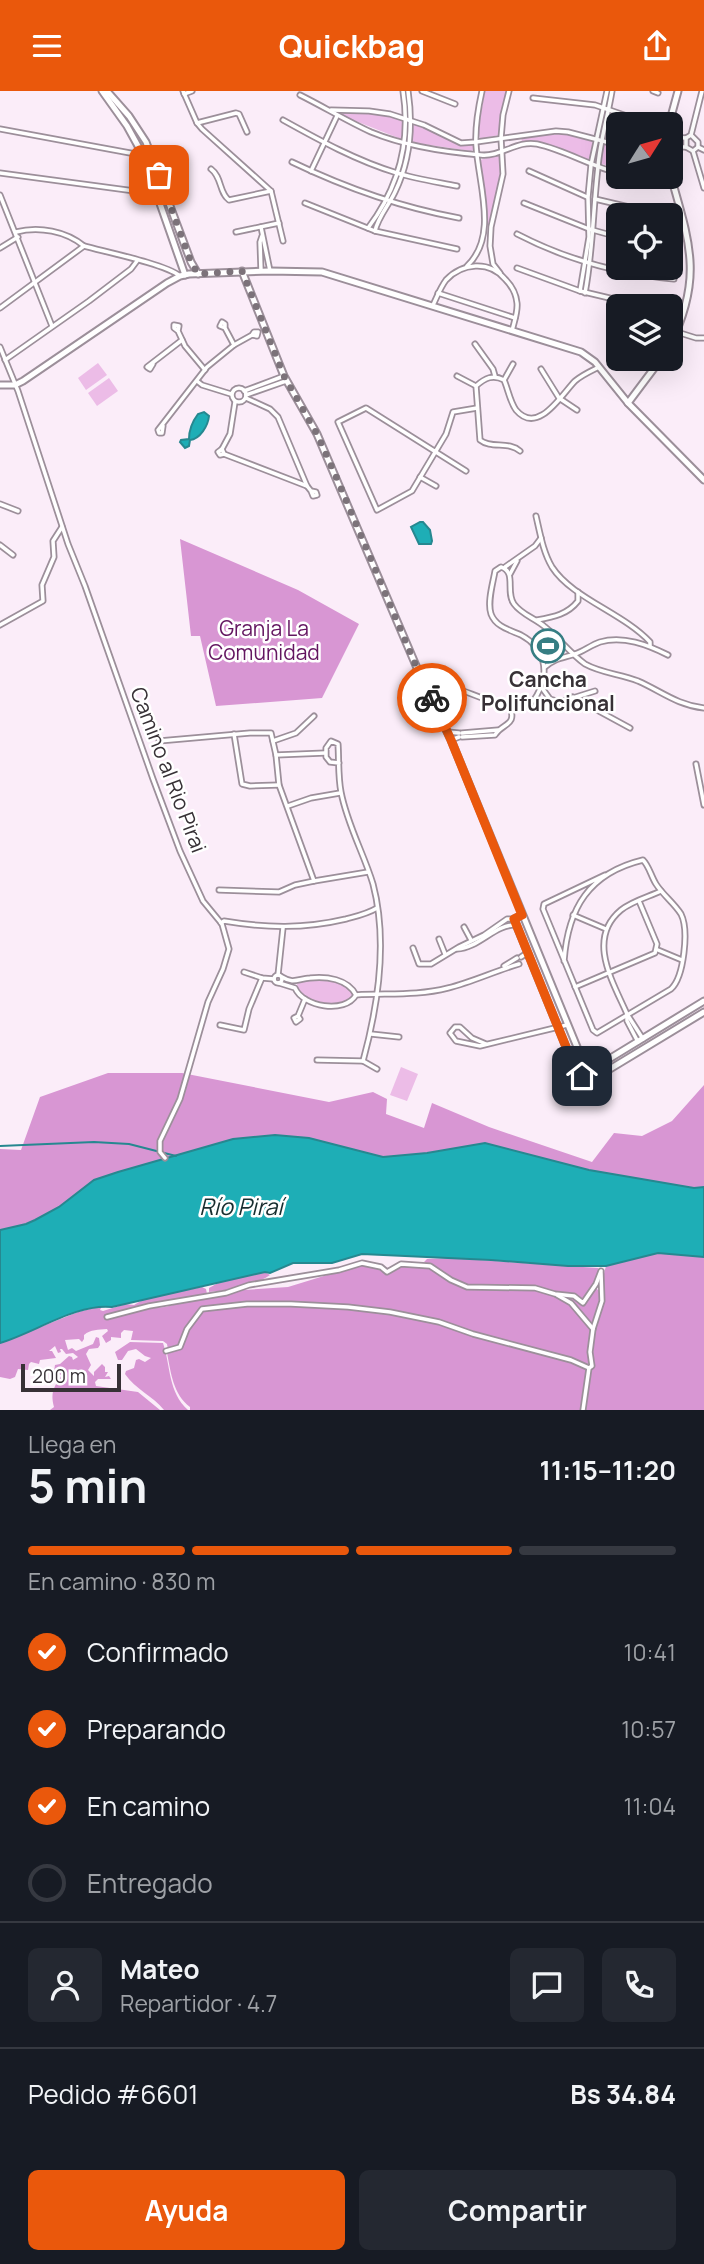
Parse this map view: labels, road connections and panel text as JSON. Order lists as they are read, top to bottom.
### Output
{
  "streets": {
    "street": ["Camino al Rio Pirai"]
  },
  "water": ["Río Piraí"],
  "parks": ["Granja La Comunidad"],
  "places": {
    "sports": ["Cancha Polifuncional"]
  },
  "scale_bar": "200 m",
  "north": "top right",
  "page": {
    "header": "Quickbag",
    "scale": "200 m",
    "heading": ["5 min", "Llega en", "11:15–11:20"],
    "panel": [
      "Mateo",
      "Repartidor · 4.7",
      "Pedido #6601",
      "Bs 34.84"
    ],
    "bar": "En camino · 830 m",
    "list": [
      ["Confirmado", "10:41"],
      ["Preparando", "10:57"],
      ["En camino", "11:04"],
      "Entregado"
    ],
    "buttons": ["Ayuda", "Compartir"]
  }
}
